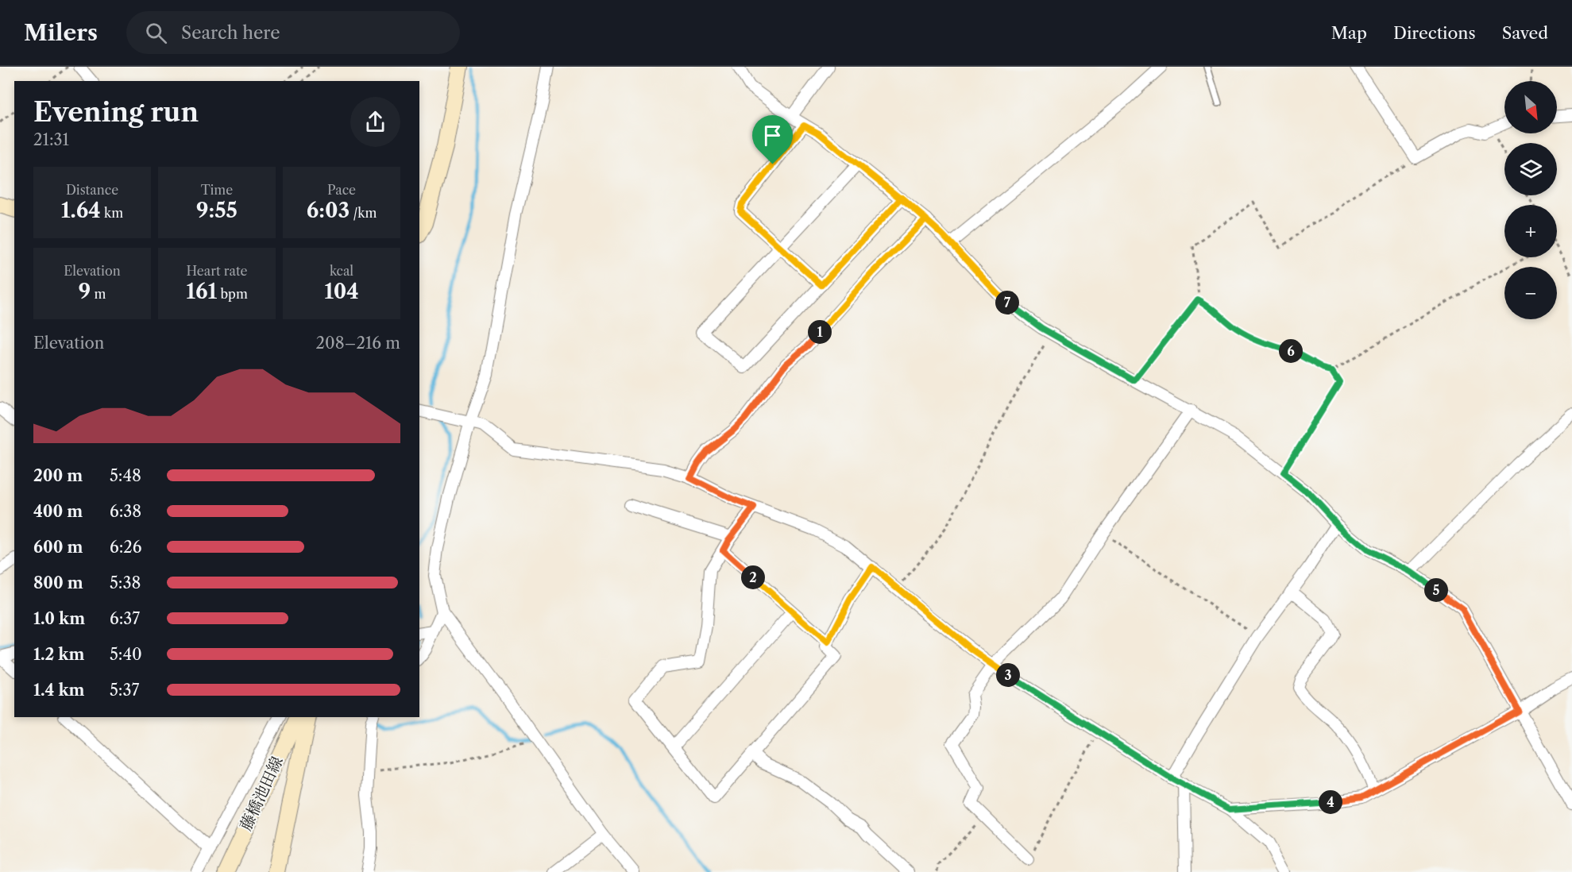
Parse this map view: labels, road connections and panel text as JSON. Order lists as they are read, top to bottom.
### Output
{
  "streets": {
    "street": ["藤橋池田線"]
  },
  "north": "bottom right",
  "page": {
    "header": "Milers",
    "search": "Search here",
    "nav": ["Map", "Directions", "Saved"],
    "map_buttons": ["+", "−"],
    "heading": ["Evening run", "21:31"],
    "stats": [
      ["Distance", "1.64 km"],
      ["Time", "9:55"],
      ["Pace", "6:03 /km"],
      ["Elevation", "9 m"],
      ["Heart rate", "161 bpm"],
      ["kcal", "104"]
    ],
    "pins": [
      "7",
      "1",
      "6",
      "2",
      "5",
      "3",
      "4"
    ],
    "chart": ["Elevation", "208–216 m"],
    "list": [
      {
        "name": "200 m",
        "note": "5:48"
      },
      {
        "name": "400 m",
        "note": "6:38"
      },
      {
        "name": "600 m",
        "note": "6:26"
      },
      {
        "name": "800 m",
        "note": "5:38"
      },
      {
        "name": "1.0 km",
        "note": "6:37"
      },
      {
        "name": "1.2 km",
        "note": "5:40"
      },
      {
        "name": "1.4 km",
        "note": "5:37"
      }
    ]
  }
}
